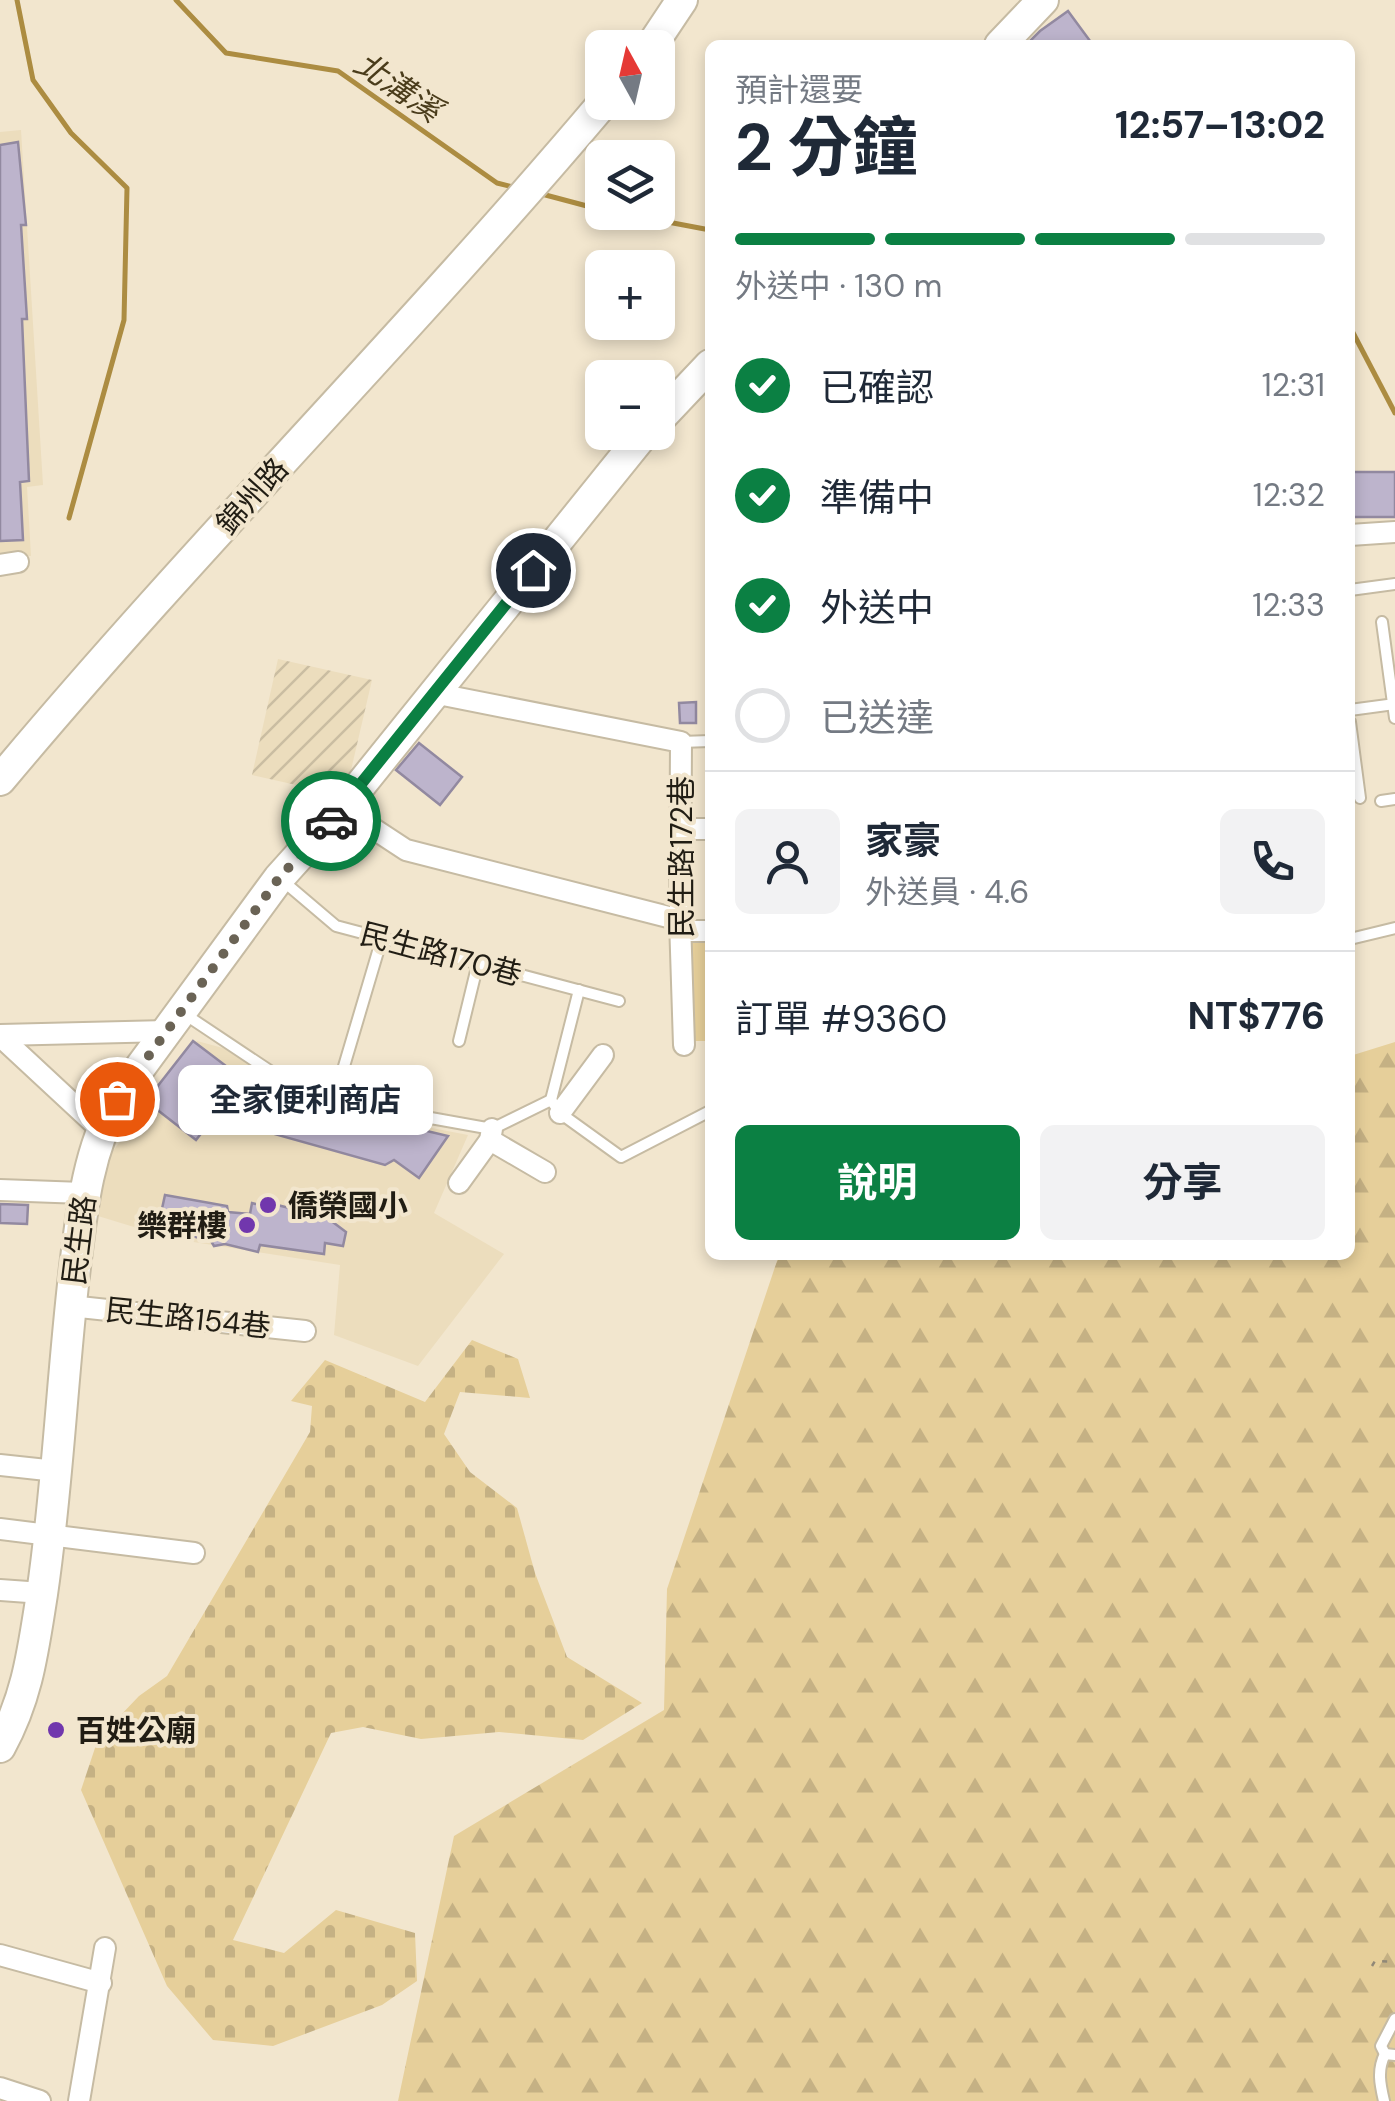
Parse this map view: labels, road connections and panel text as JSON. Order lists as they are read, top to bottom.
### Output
{
  "streets": {
    "street": [
      "錦州路",
      "民生路172巷",
      "民生路",
      "民生路154巷"
    ],
    "lane": ["民生路170巷"]
  },
  "crossings": [
    ["民生路172巷", "民生路"],
    ["民生路170巷", "民生路"],
    ["民生路", "民生路154巷"]
  ],
  "water": ["北溝溪"],
  "places": [
    "全家便利商店",
    "僑榮國小",
    "樂群樓",
    "百姓公廟"
  ],
  "north": "top",
  "page": {
    "map_buttons": ["+", "−"],
    "heading": ["2 分鐘", "預計還要", "12:57–13:02"],
    "panel": [
      "家豪",
      "外送員 · 4.6",
      "訂單 #9360",
      "NT$776"
    ],
    "bar": "外送中 · 130 m",
    "list": [
      ["已確認", "12:31"],
      ["準備中", "12:32"],
      ["外送中", "12:33"],
      "已送達"
    ],
    "bubble": "全家便利商店",
    "buttons": ["說明", "分享"]
  }
}
